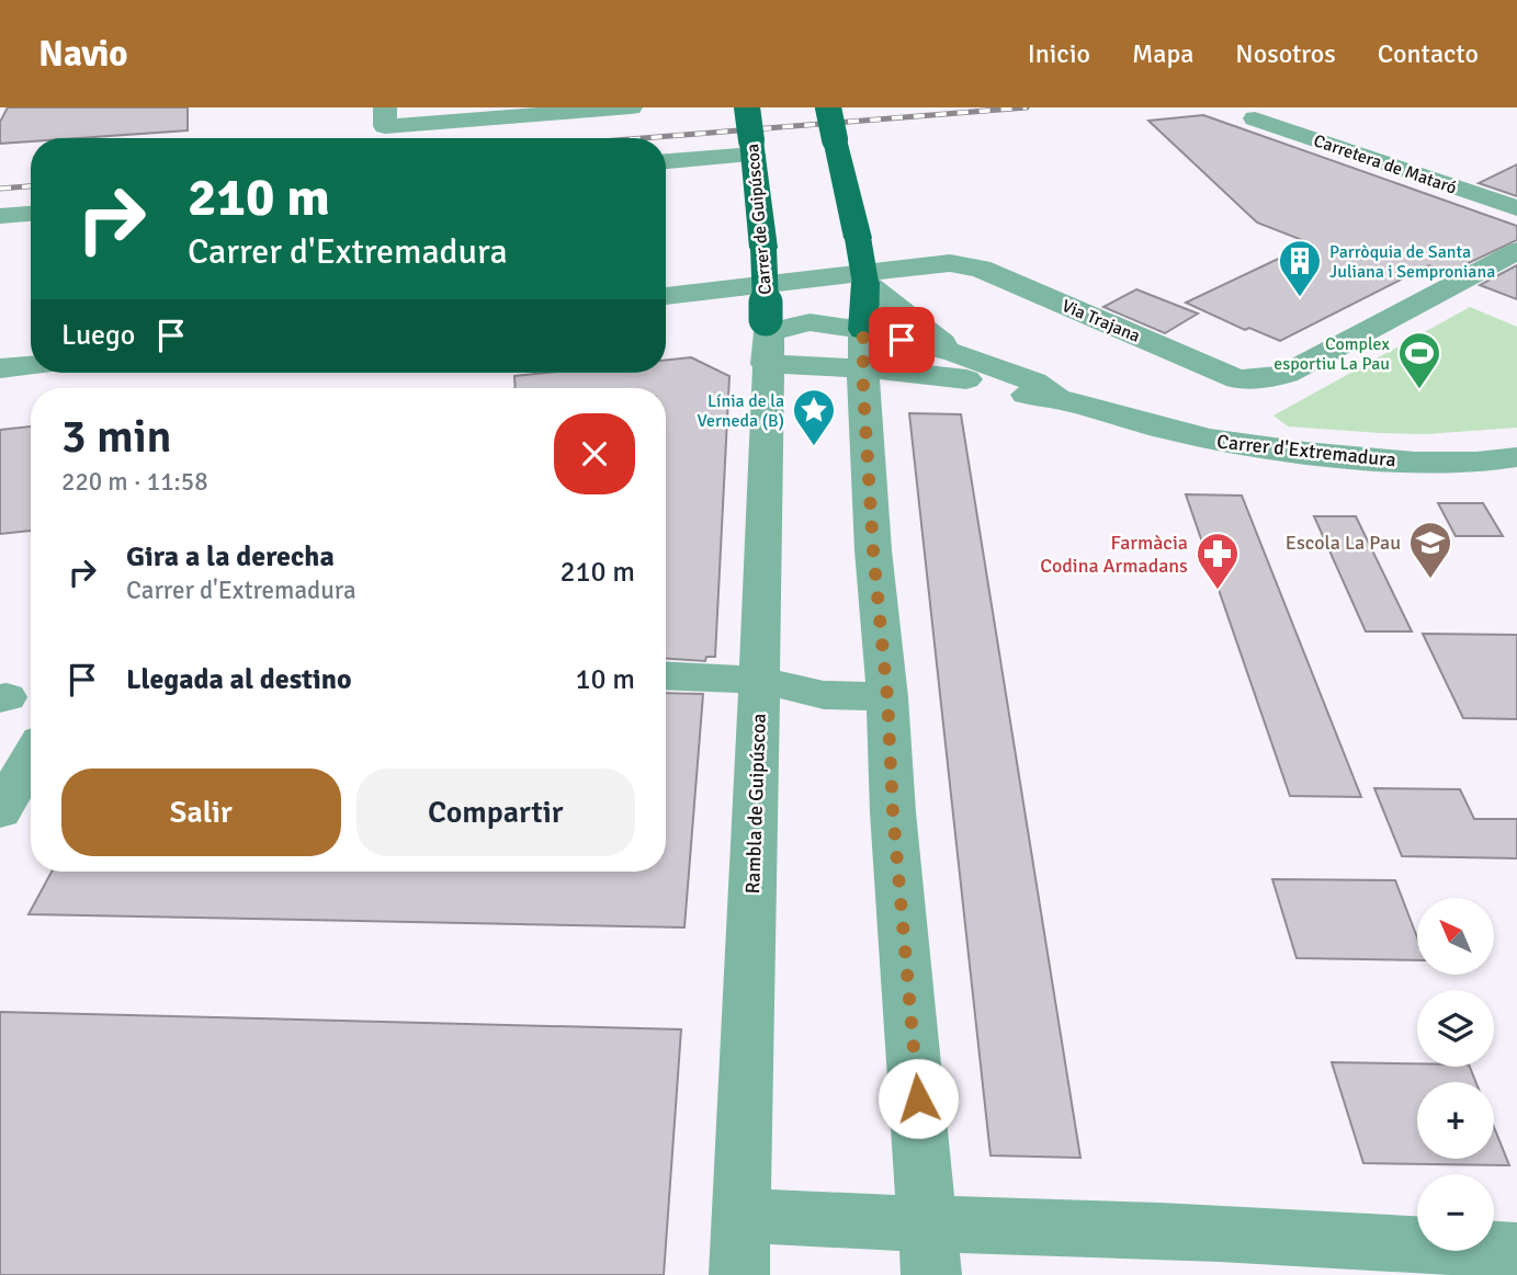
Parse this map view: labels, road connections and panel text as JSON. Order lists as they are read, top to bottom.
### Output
{
  "streets": {
    "main road": ["Carrer de Guipúscoa"],
    "street": [
      "Carretera de Mataró",
      "Via Trajana",
      "Carrer d'Extremadura",
      "Rambla de Guipúscoa"
    ]
  },
  "crossings": [
    ["Carrer de Guipúscoa", "Rambla de Guipúscoa"]
  ],
  "places": {
    "building": ["Parròquia de Santa Juliana i Semproniana"],
    "sports": ["Complex esportiu La Pau"],
    "place": ["Línia de la Verneda (B)"],
    "school or university": ["Escola La Pau"],
    "pharmacy": ["Farmàcia Codina Armadans"]
  },
  "north": "top left",
  "page": {
    "header": "Navio",
    "nav": [
      "Inicio",
      "Mapa",
      "Nosotros",
      "Contacto"
    ],
    "turn": ["210 m", "Carrer d'Extremadura"],
    "then": "Luego",
    "heading": ["3 min", "220 m · 11:58"],
    "list": [
      {
        "name": "Gira a la derecha",
        "note": "Carrer d'Extremadura",
        "value": "210 m"
      },
      {
        "name": "Llegada al destino",
        "value": "10 m"
      }
    ],
    "buttons": ["Salir", "Compartir"],
    "map_buttons": ["+", "−"]
  }
}
